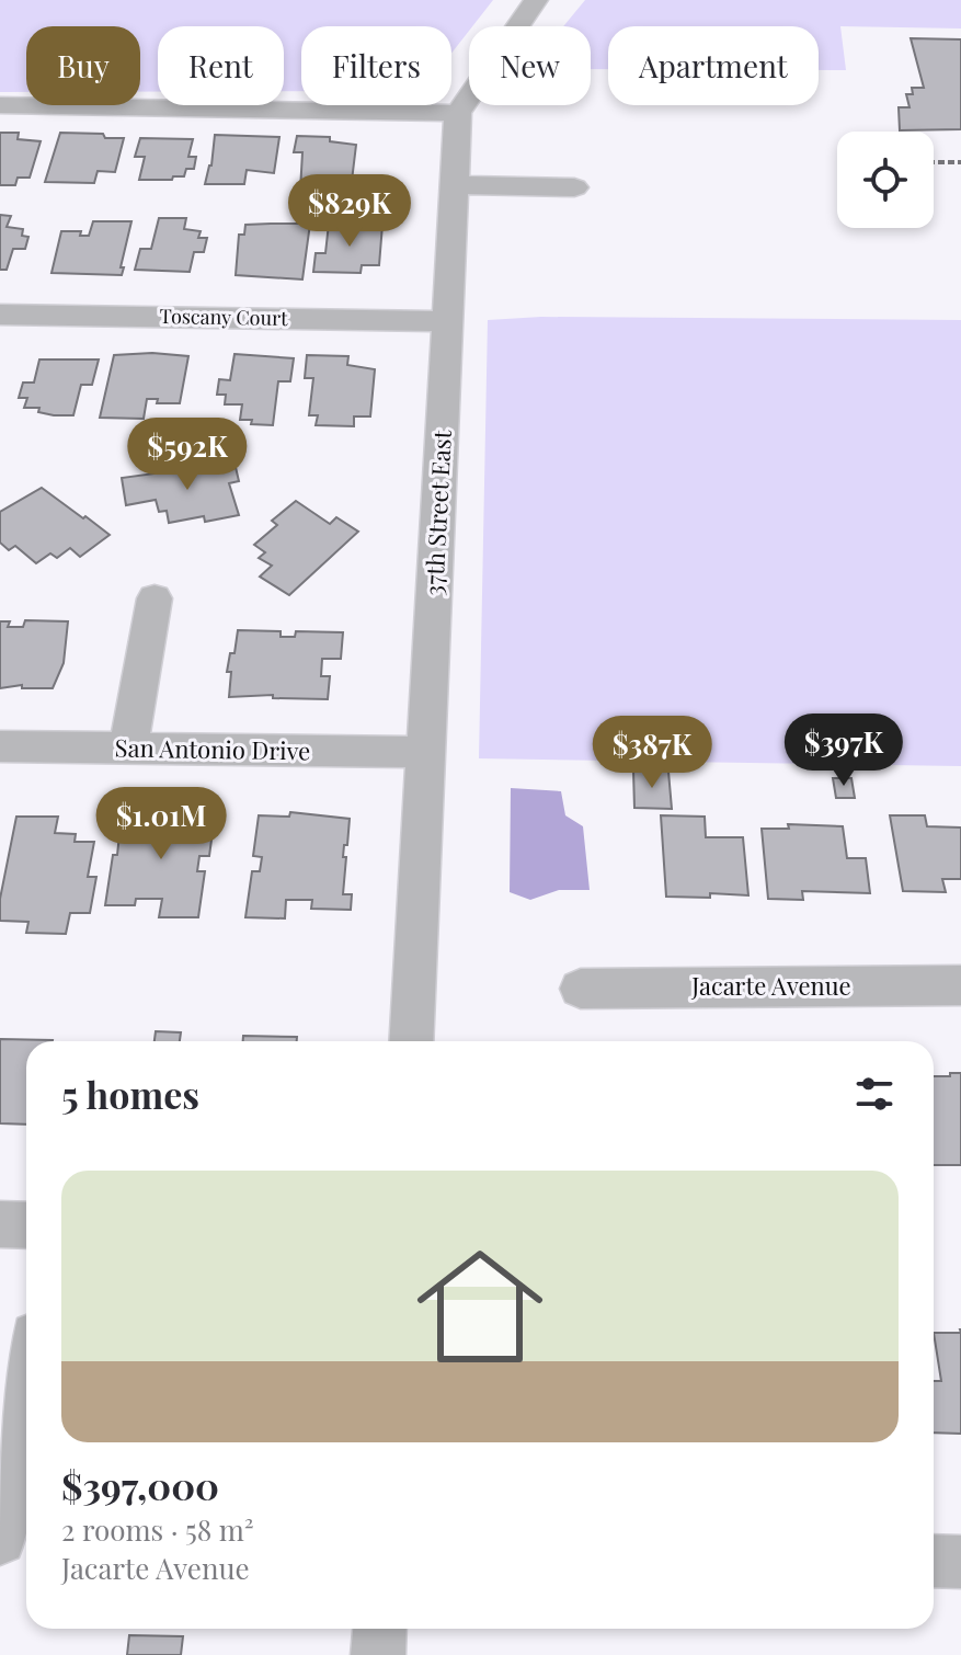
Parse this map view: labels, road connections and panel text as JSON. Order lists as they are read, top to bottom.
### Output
{
  "streets": {
    "street": [
      "Toscany Court",
      "37th Street East",
      "San Antonio Drive",
      "Jacarte Avenue"
    ]
  },
  "crossings": [
    ["Toscany Court", "37th Street East"],
    ["37th Street East", "San Antonio Drive"]
  ],
  "page": {
    "chip": [
      "Buy",
      "Rent",
      "Filters",
      "New",
      "Apartment"
    ],
    "price": [
      "$829K",
      "$592K",
      "$397K",
      "$387K",
      "$1.01M"
    ],
    "heading": "5 homes",
    "list": [
      {
        "name": "$397,000",
        "note": "2 rooms · 58 m² · Jacarte Avenue"
      }
    ]
  }
}
